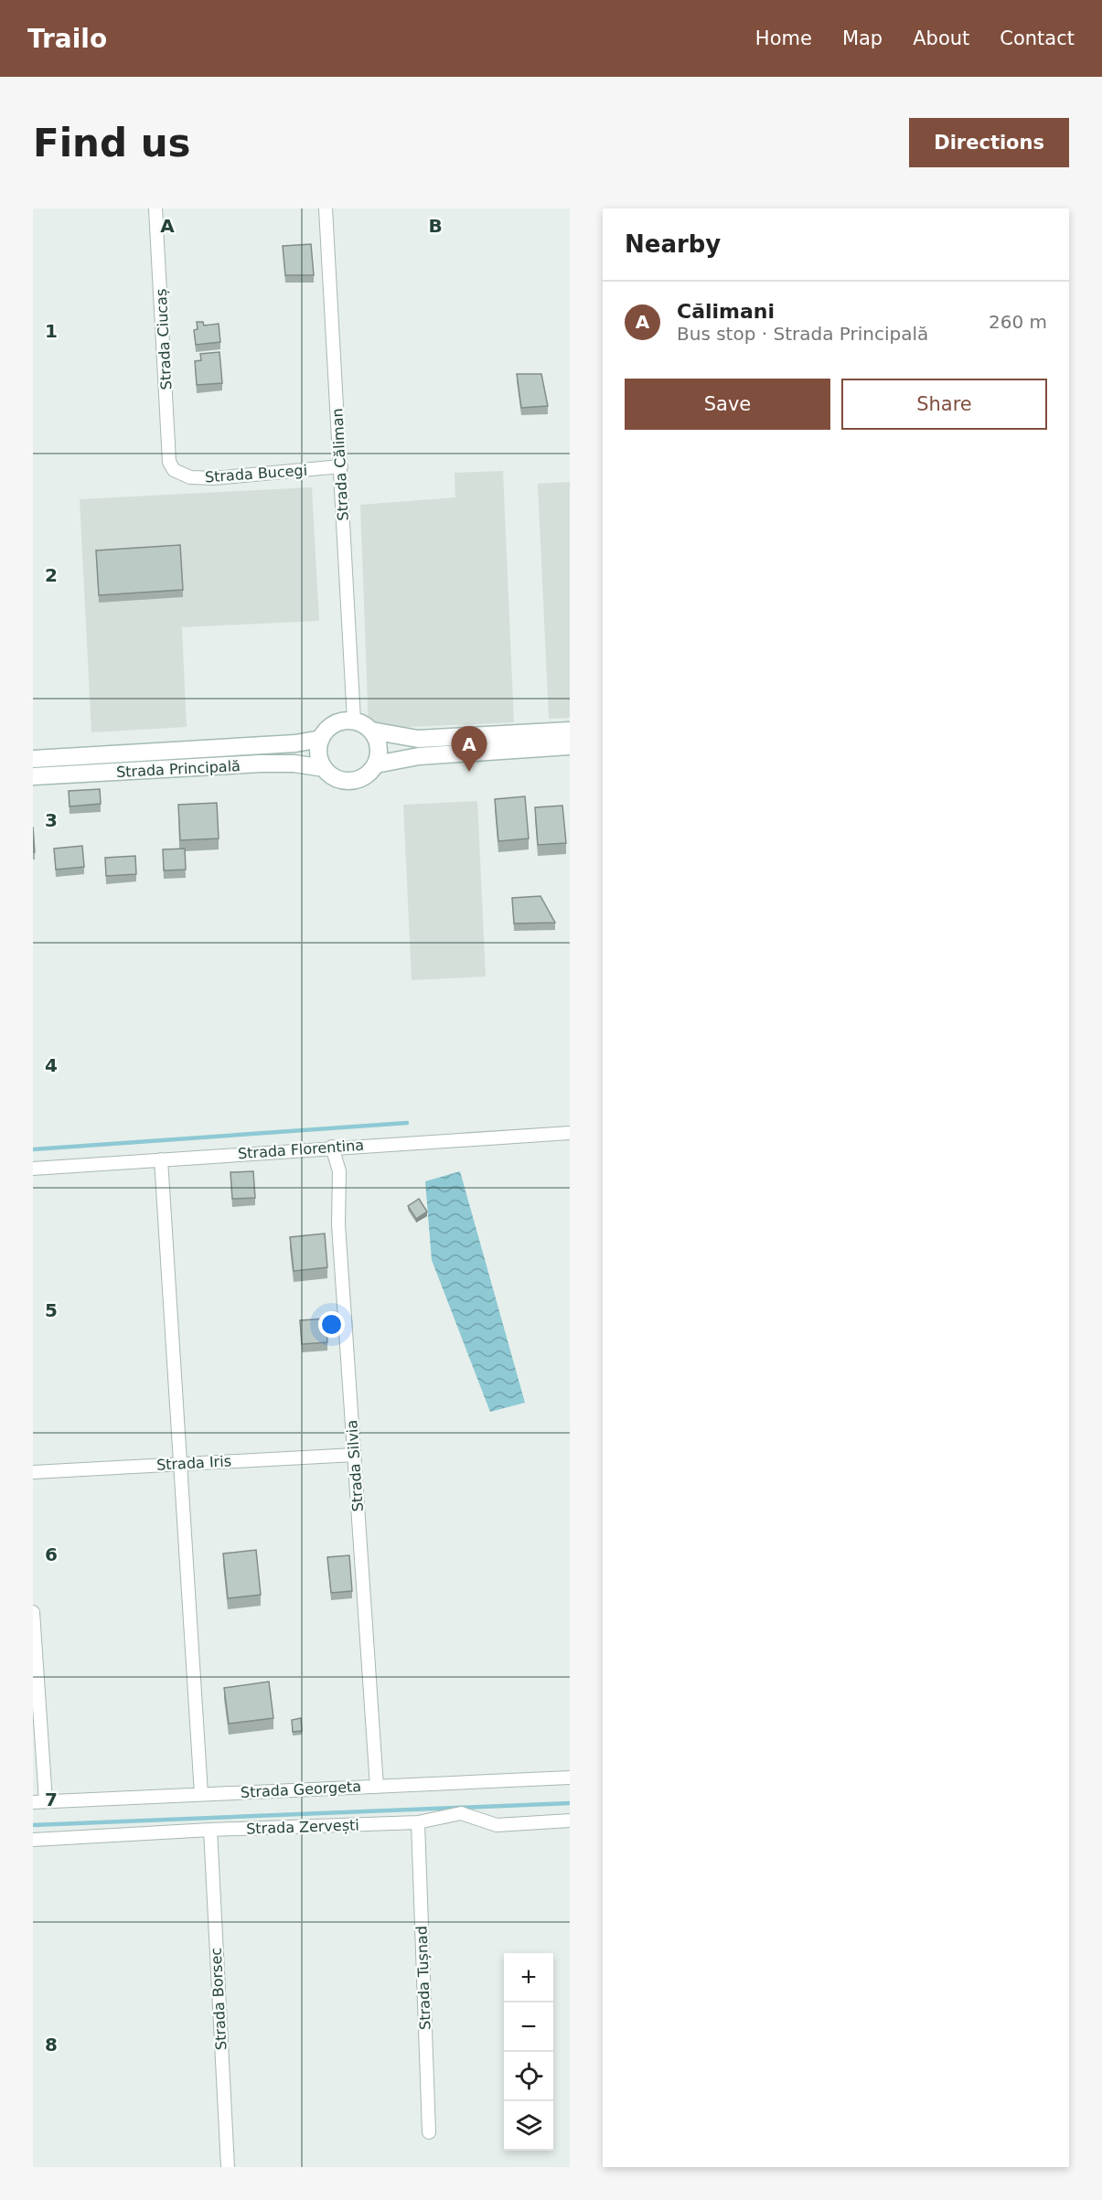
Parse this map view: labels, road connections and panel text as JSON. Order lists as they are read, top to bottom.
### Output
{
  "streets": {
    "main road": ["Strada Principală"],
    "street": [
      "Strada Ciucaș",
      "Strada Căliman",
      "Strada Bucegi",
      "Strada Florentina",
      "Strada Iris",
      "Strada Silvia",
      "Strada Georgeta",
      "Strada Zervești",
      "Strada Tușnad",
      "Strada Borsec"
    ]
  },
  "crossings": [
    ["Strada Ciucaș", "Strada Bucegi"],
    ["Strada Căliman", "Strada Bucegi"],
    ["Strada Căliman", "Strada Principală"],
    ["Strada Florentina", "Strada Silvia"],
    ["Strada Iris", "Strada Silvia"],
    ["Strada Silvia", "Strada Georgeta"],
    ["Strada Zervești", "Strada Tușnad"],
    ["Strada Zervești", "Strada Borsec"]
  ],
  "page": {
    "header": "Trailo",
    "nav": [
      "Home",
      "Map",
      "About",
      "Contact"
    ],
    "buttons": [
      "Directions",
      ["Save", "Share"]
    ],
    "title": "Find us",
    "heading": "Nearby",
    "list": [
      {
        "mark": "A",
        "name": "Călimani",
        "note": "Bus stop · Strada Principală",
        "value": "260 m"
      }
    ],
    "pins": "A",
    "map_buttons": ["+", "−"]
  },
  "grid": {
    "columns": ["A", "B"],
    "rows": [
      "1",
      "2",
      "3",
      "4",
      "5",
      "6",
      "7",
      "8"
    ]
  }
}
